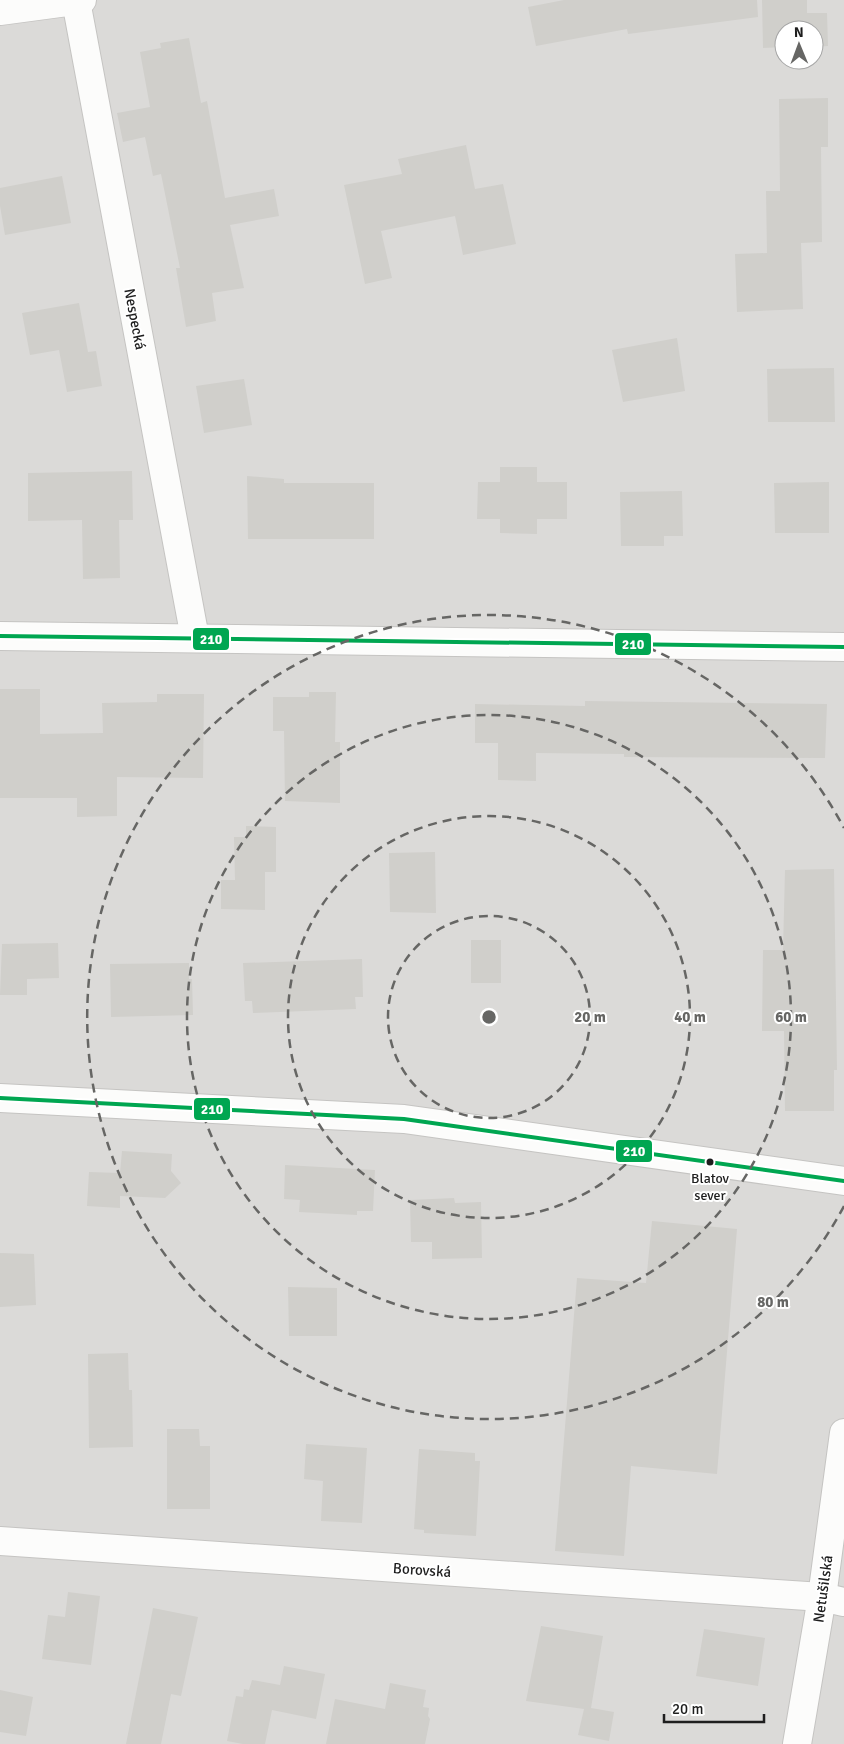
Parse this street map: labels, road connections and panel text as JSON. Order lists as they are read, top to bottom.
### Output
{
  "streets": {
    "street": ["Nespecká", "Borovská", "Netušilská"]
  },
  "crossings": [
    ["Borovská", "Netušilská"]
  ],
  "places": ["Blatov sever"],
  "lines": ["transit line 210"],
  "scale_bar": "20 m",
  "north": "top",
  "rings": [
    "20 m",
    "40 m",
    "60 m",
    "80 m"
  ]
}
